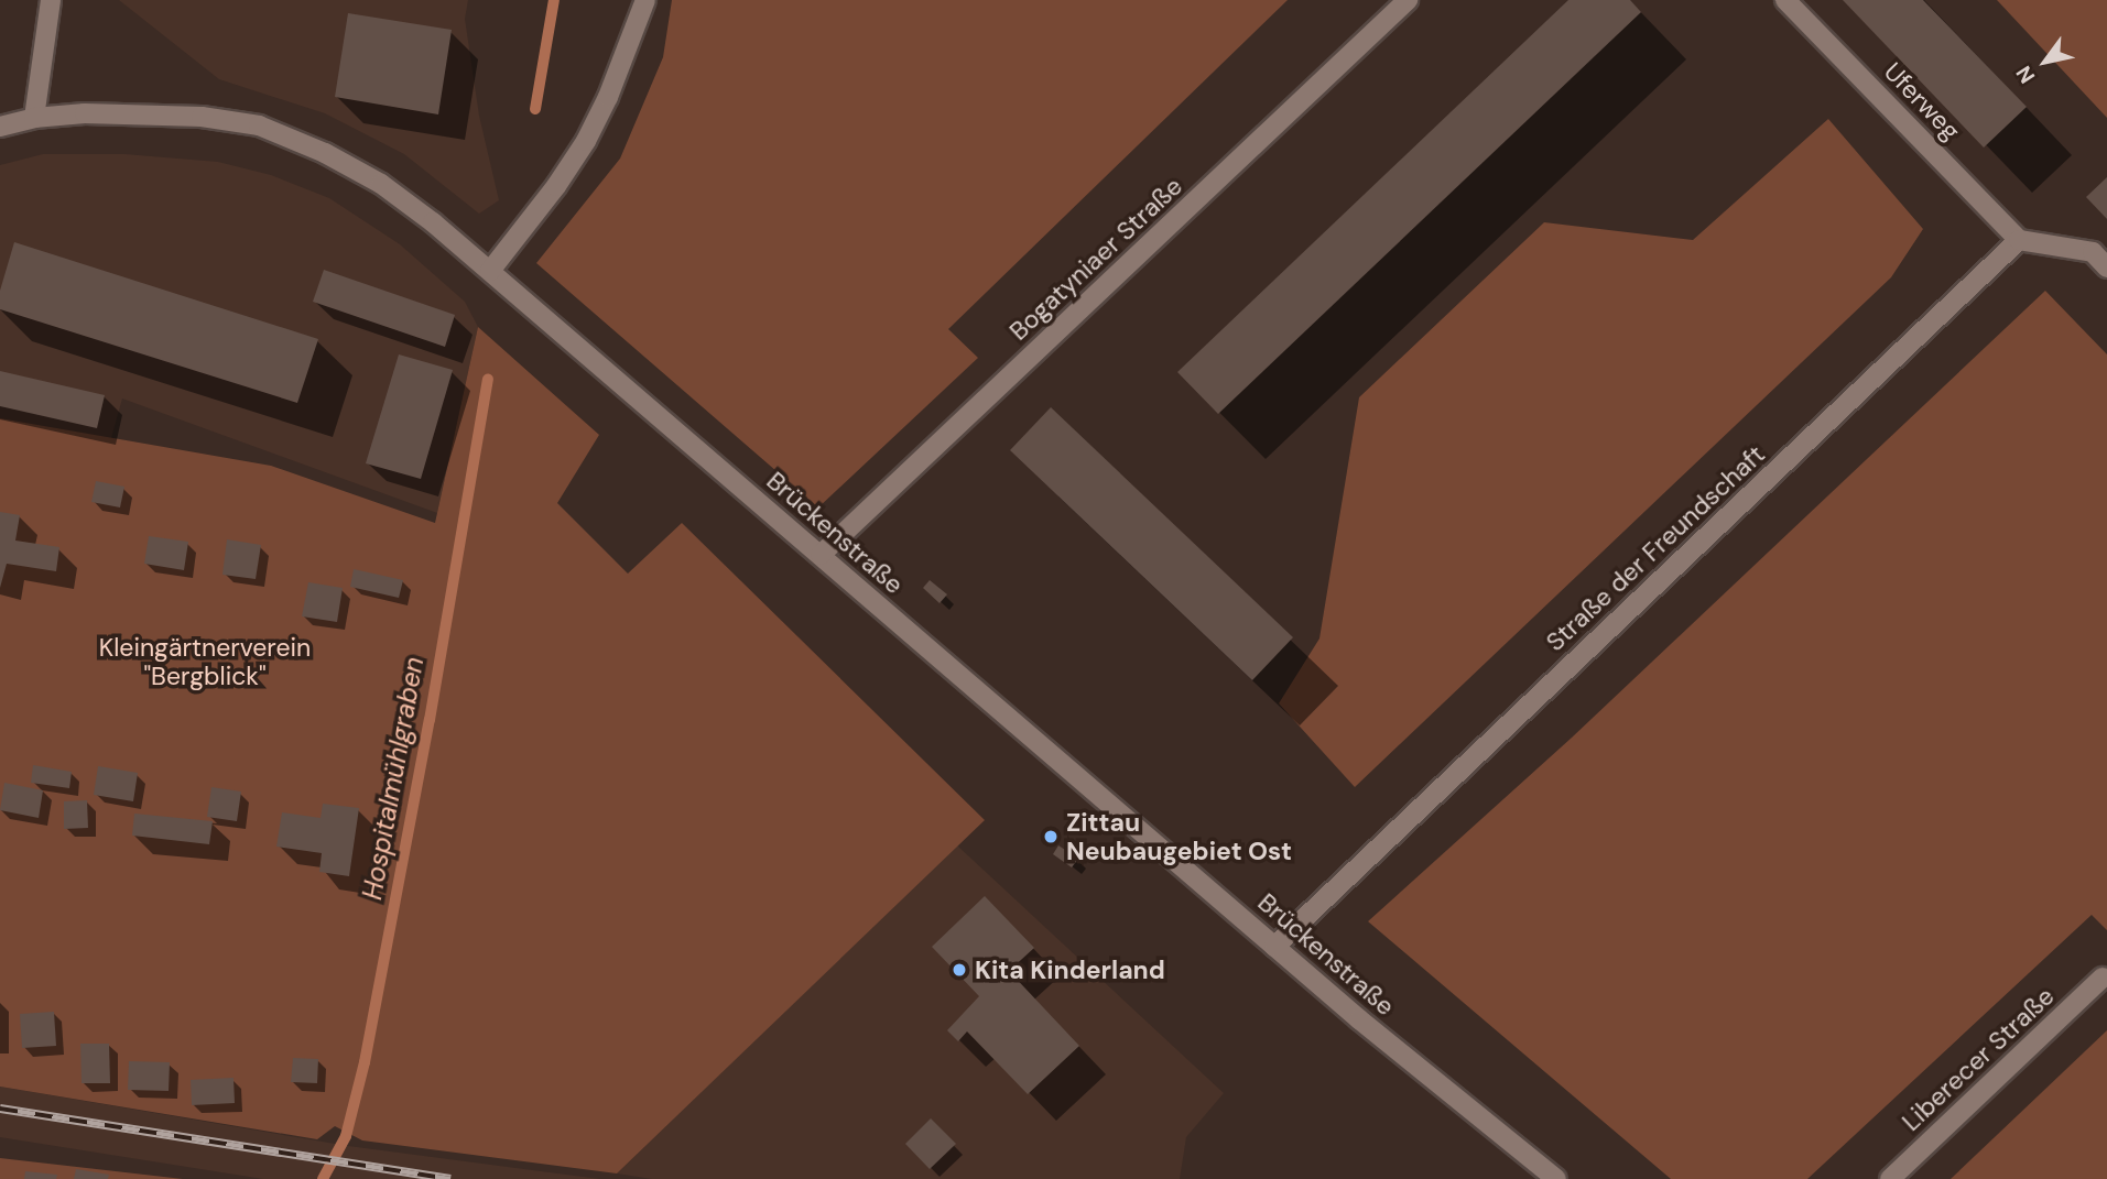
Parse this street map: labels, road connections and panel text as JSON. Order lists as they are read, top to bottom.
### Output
{
  "streets": {
    "street": [
      "Uferweg",
      "Bogatyniaer Straße",
      "Brückenstraße",
      "Straße der Freundschaft",
      "Liberecer Straße"
    ]
  },
  "crossings": [
    ["Uferweg", "Straße der Freundschaft"],
    ["Bogatyniaer Straße", "Brückenstraße"],
    ["Brückenstraße", "Straße der Freundschaft"]
  ],
  "water": ["Hospitalmühlgraben"],
  "parks": ["Kleingärtnerverein \"Bergblick\""],
  "places": ["Zittau Neubaugebiet Ost", "Kita Kinderland"],
  "north": "bottom left"
}
